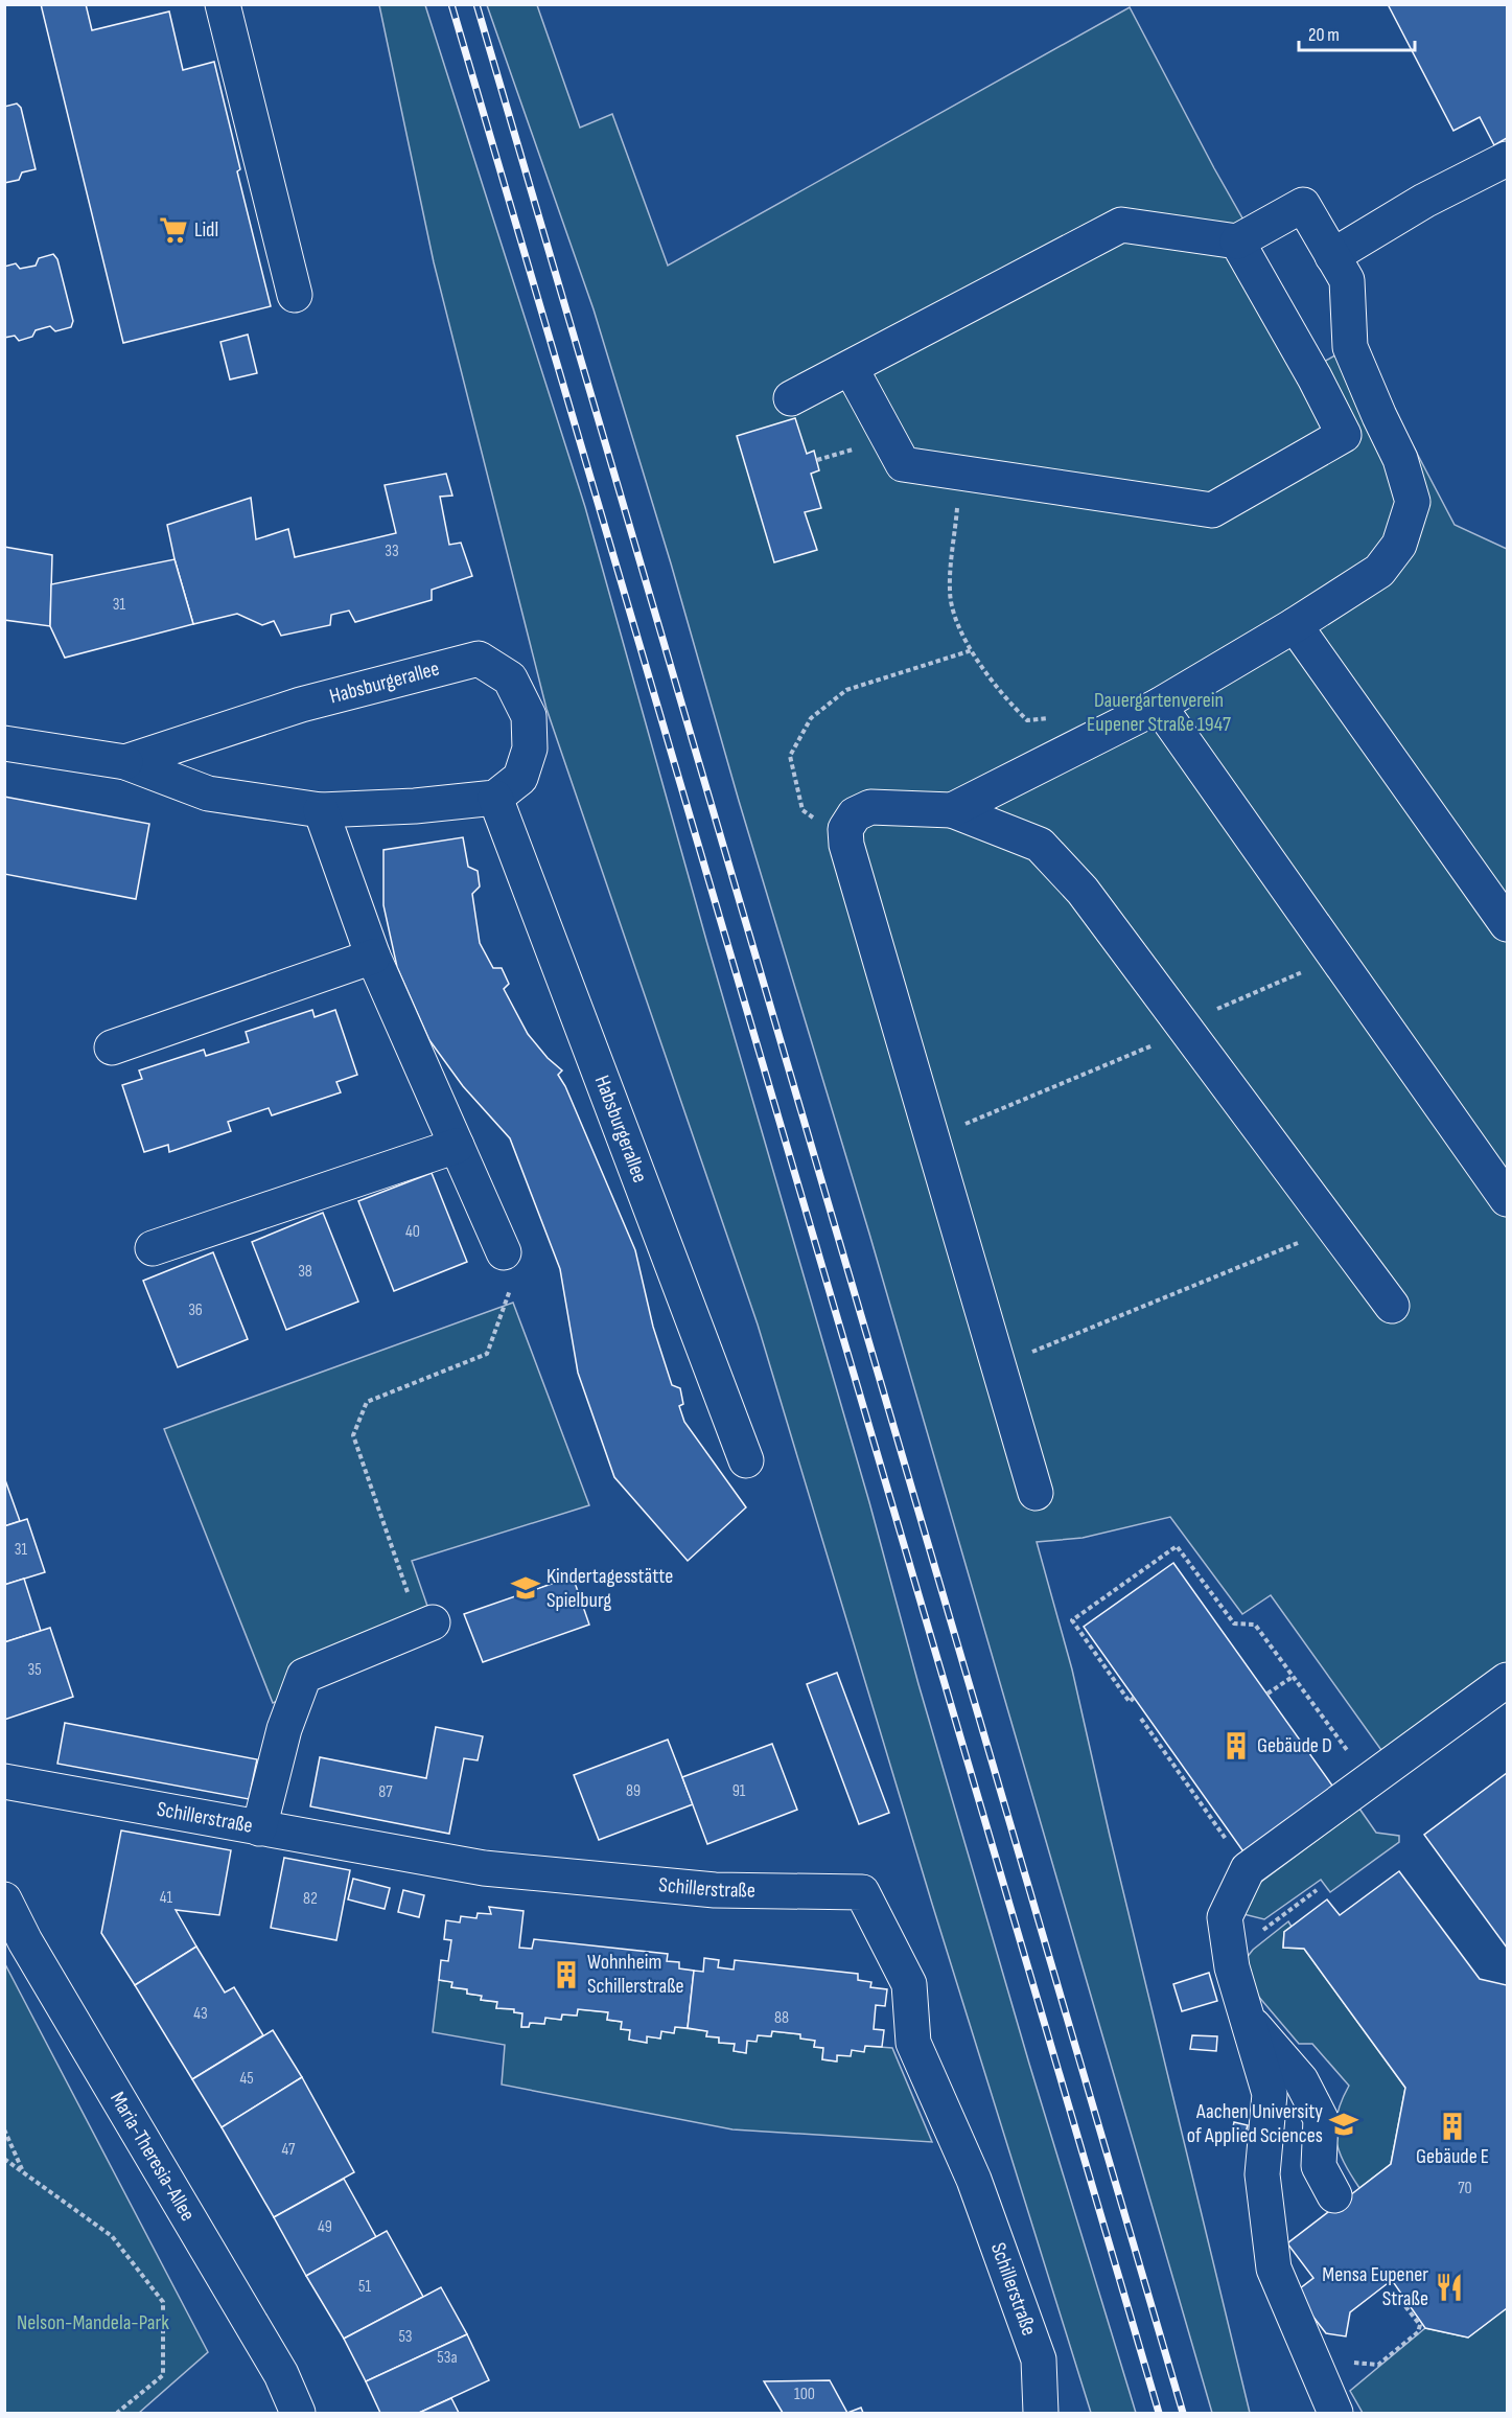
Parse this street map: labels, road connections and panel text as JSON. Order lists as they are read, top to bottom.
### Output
{
  "streets": {
    "street": ["Habsburgerallee", "Schillerstraße", "Maria-Theresia-Allee"]
  },
  "parks": ["Dauergartenverein Eupener Straße 1947", "Nelson-Mandela-Park"],
  "places": {
    "supermarket": ["Lidl"],
    "school or university": ["Kindertagesstätte Spielburg", "Aachen University of Applied Sciences"],
    "building": ["Gebäude D", "Wohnheim Schillerstraße", "Gebäude E"],
    "restaurant": ["Mensa Eupener Straße"]
  },
  "house_numbers": [
    "33",
    "31",
    "40",
    "38",
    "36",
    "31",
    "35",
    "89",
    "91",
    "87",
    "41",
    "82",
    "43",
    "88",
    "45",
    "47",
    "70",
    "49",
    "51",
    "53",
    "53a",
    "100"
  ],
  "scale_bar": "20 m"
}
